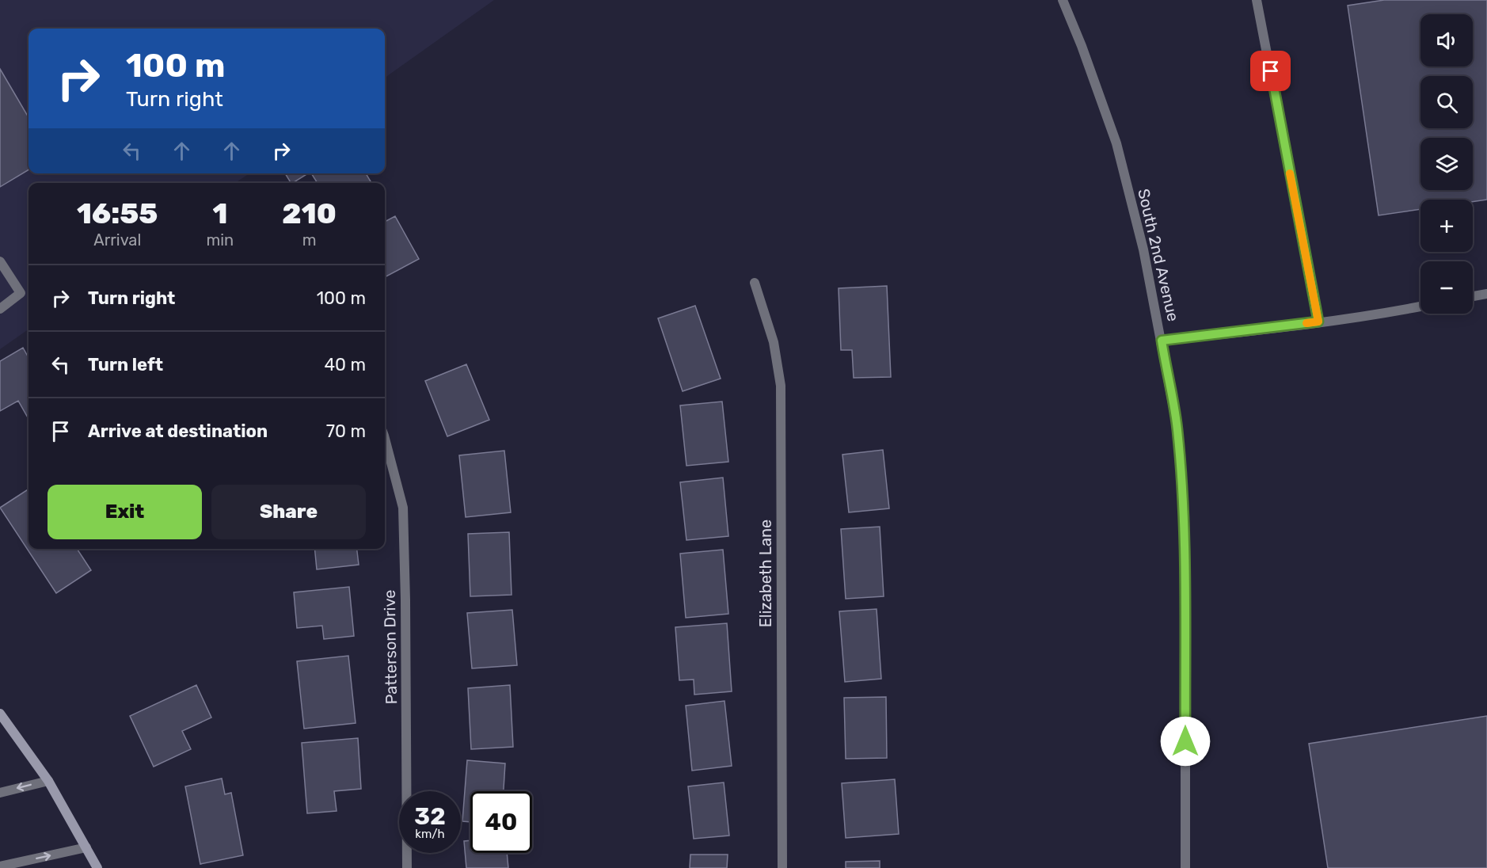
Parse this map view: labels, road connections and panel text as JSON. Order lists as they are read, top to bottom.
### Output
{
  "streets": {
    "street": ["South 2nd Avenue", "Elizabeth Lane", "Patterson Drive"]
  },
  "page": {
    "map_buttons": ["+", "−"],
    "turn": ["100 m", "Turn right"],
    "eta": [
      "16:55",
      "Arrival",
      "1",
      "min",
      "210",
      "m"
    ],
    "list": [
      {
        "name": "Turn right",
        "value": "100 m"
      },
      {
        "name": "Turn left",
        "value": "40 m"
      },
      {
        "name": "Arrive at destination",
        "value": "70 m"
      }
    ],
    "buttons": ["Exit", "Share"],
    "speed": "32 km/h",
    "limit": "40"
  }
}
